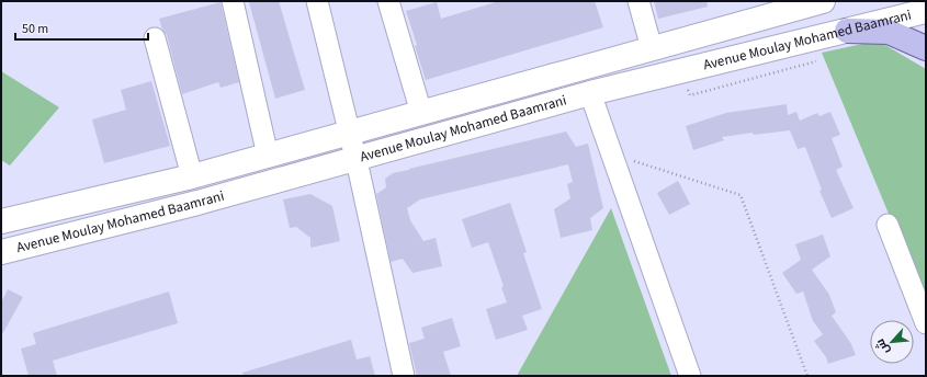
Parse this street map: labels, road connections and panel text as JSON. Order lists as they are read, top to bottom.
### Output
{
  "streets": {
    "street": ["Avenue Moulay Mohamed Baamrani"]
  },
  "scale_bar": "50 m",
  "north": "bottom left"
}
